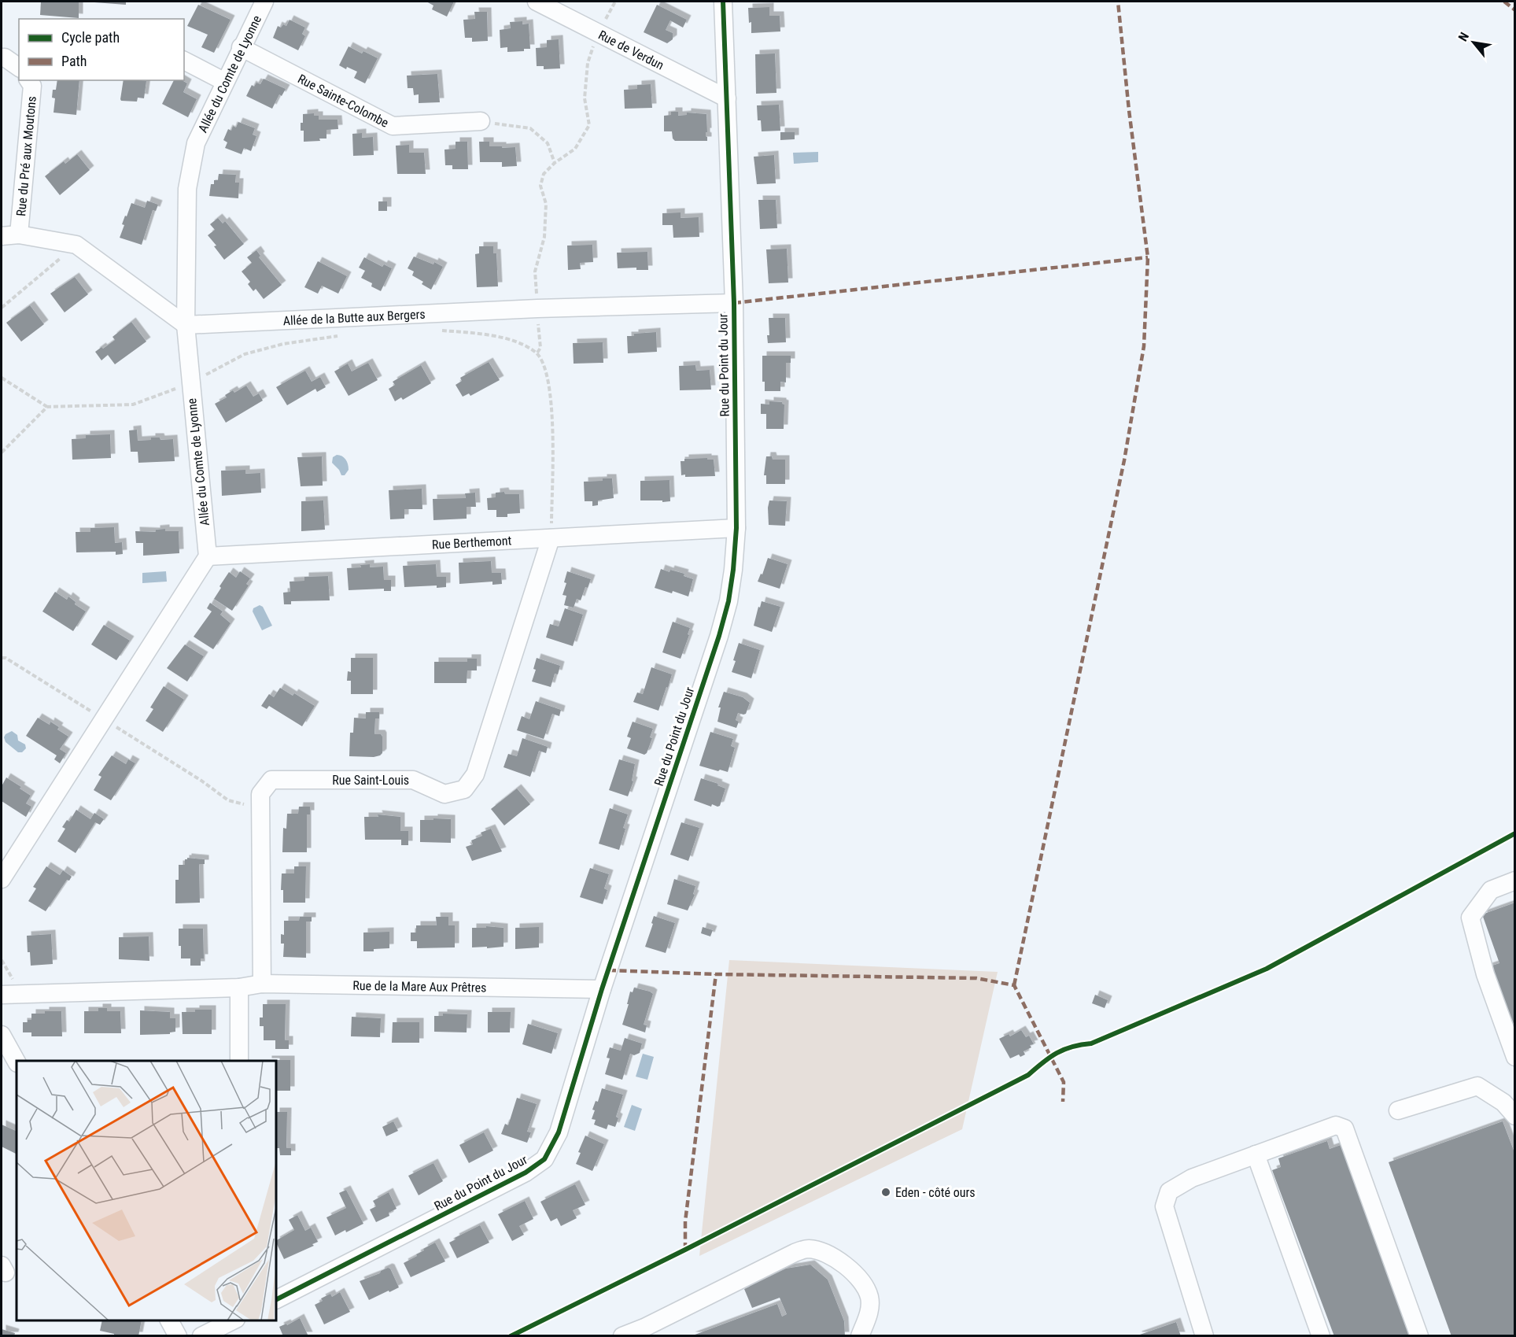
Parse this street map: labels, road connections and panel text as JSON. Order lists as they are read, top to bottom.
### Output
{
  "streets": {
    "street": [
      "Rue de Verdun",
      "Allée du Comte de Lyonne",
      "Rue Sainte-Colombe",
      "Rue du Pré aux Moutons",
      "Allée de la Butte aux Bergers",
      "Rue du Point du Jour",
      "Rue Berthemont",
      "Rue Saint-Louis",
      "Rue de la Mare Aux Prêtres"
    ]
  },
  "crossings": [
    ["Rue de Verdun", "Rue du Point du Jour"],
    ["Allée du Comte de Lyonne", "Rue Sainte-Colombe"],
    ["Allée du Comte de Lyonne", "Allée de la Butte aux Bergers"],
    ["Allée du Comte de Lyonne", "Rue Berthemont"],
    ["Allée de la Butte aux Bergers", "Rue du Point du Jour"],
    ["Rue du Point du Jour", "Rue Berthemont"],
    ["Rue du Point du Jour", "Rue de la Mare Aux Prêtres"],
    ["Rue Berthemont", "Rue Saint-Louis"],
    ["Rue Saint-Louis", "Rue de la Mare Aux Prêtres"]
  ],
  "places": ["Eden - côté ours"],
  "legend": ["Cycle path", "Path"],
  "north": "top left"
}
